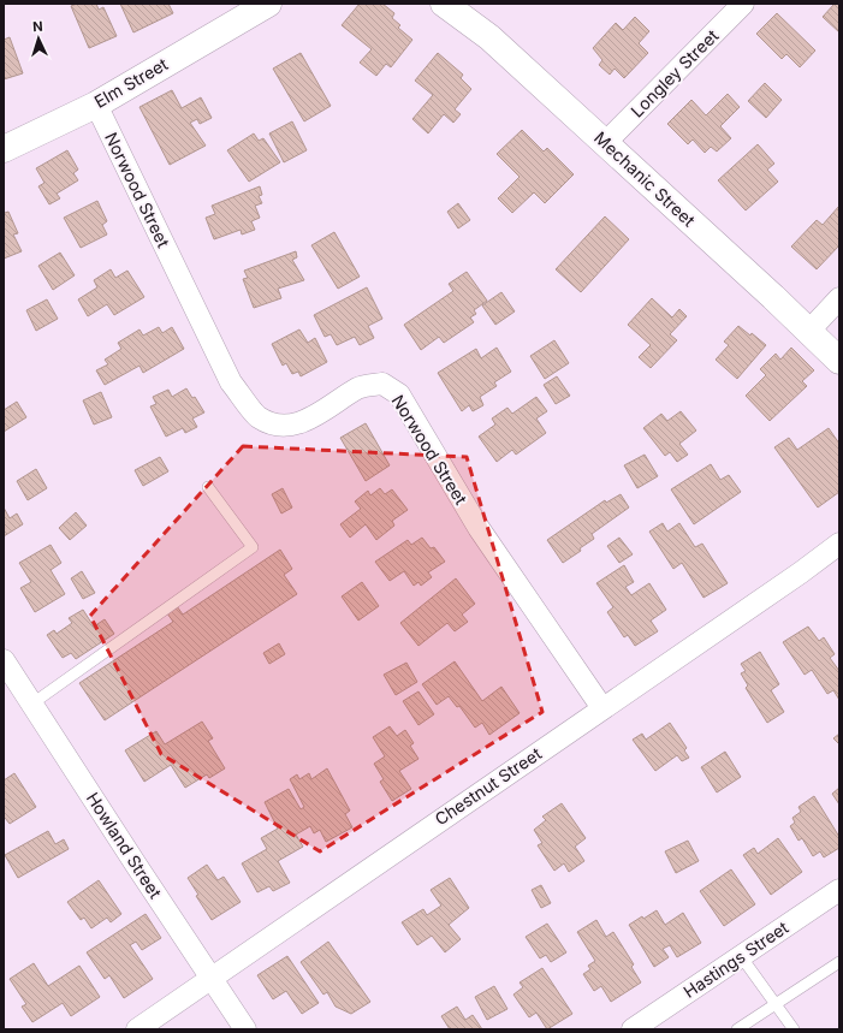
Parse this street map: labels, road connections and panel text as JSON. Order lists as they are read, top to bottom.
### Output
{
  "streets": {
    "street": [
      "Longley Street",
      "Elm Street",
      "Mechanic Street",
      "Norwood Street",
      "Chestnut Street",
      "Howland Street",
      "Hastings Street"
    ]
  },
  "crossings": [
    ["Longley Street", "Mechanic Street"],
    ["Elm Street", "Norwood Street"],
    ["Norwood Street", "Chestnut Street"],
    ["Chestnut Street", "Howland Street"]
  ],
  "north": "top"
}
